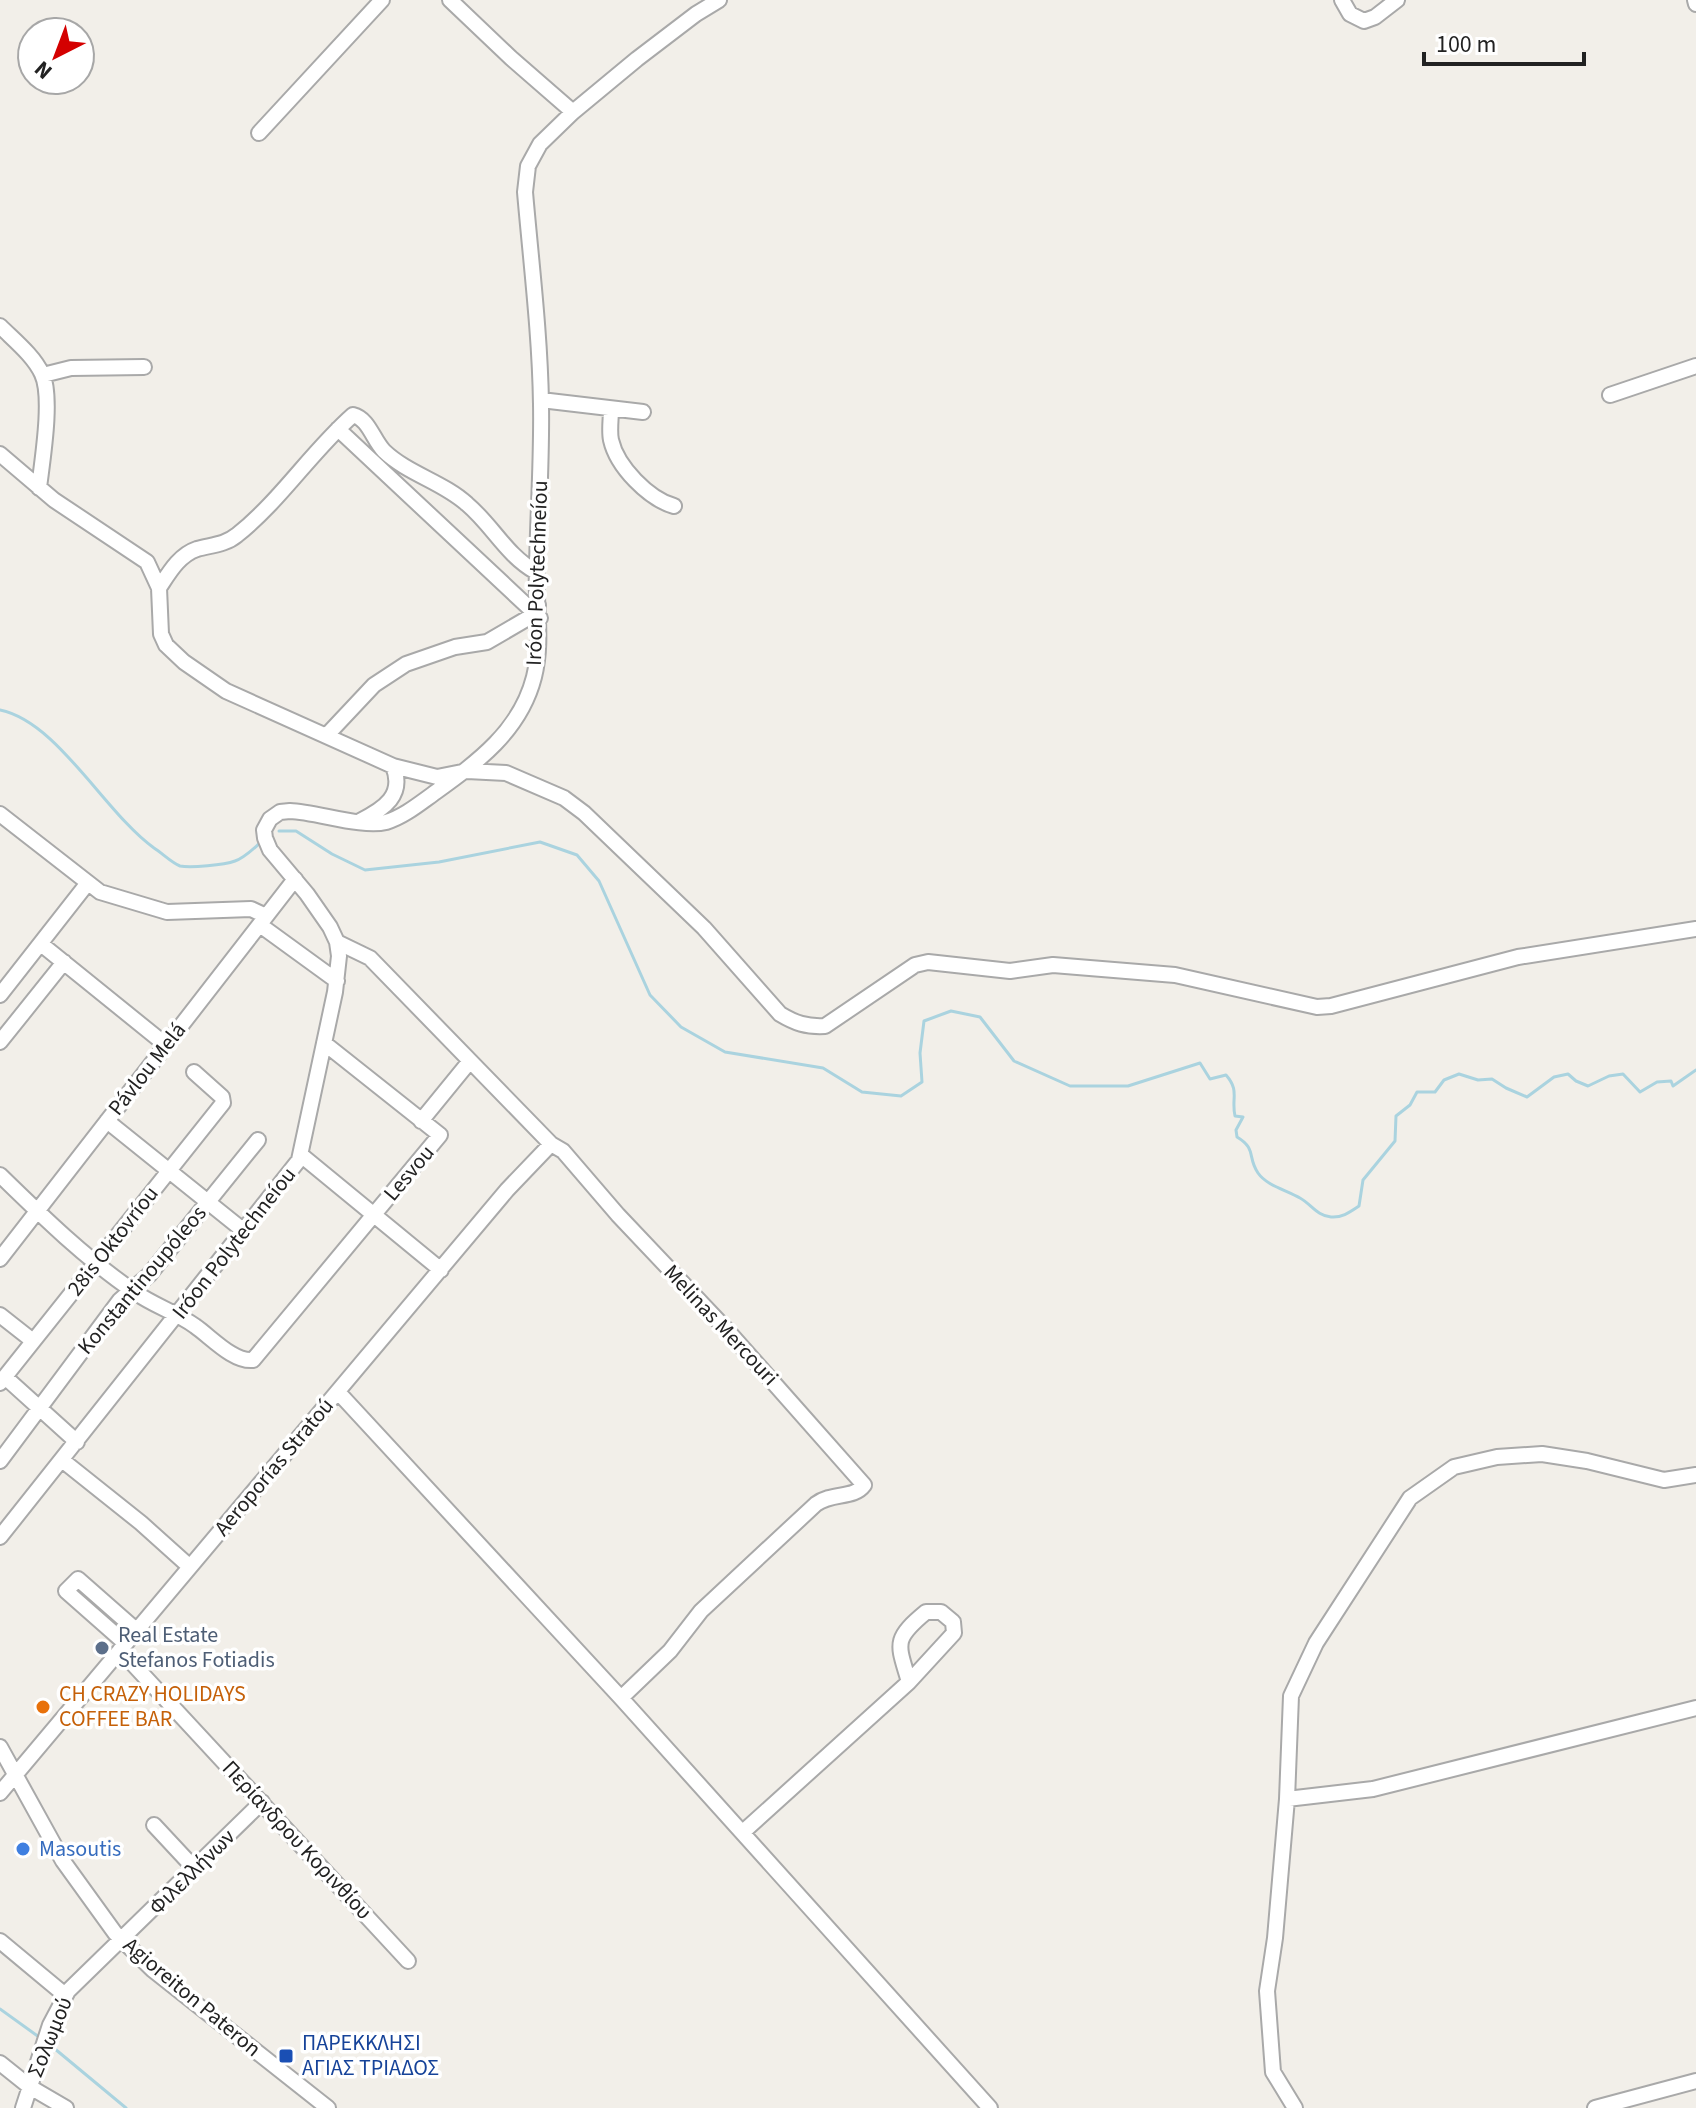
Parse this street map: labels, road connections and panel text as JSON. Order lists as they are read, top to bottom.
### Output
{
  "streets": {
    "street": [
      "Iróon Polytechneíou",
      "Pávlou Melá",
      "Lesvou",
      "28is Oktovríou",
      "Konstantinoupóleos",
      "Melinas Mercouri",
      "Aeroporías Stratoú",
      "Περίανδρου Κορινθίου",
      "Φιλελλήνων",
      "Agioreiton Pateron",
      "Σολωμού"
    ]
  },
  "crossings": [
    ["Iróon Polytechneíou", "Pávlou Melá"],
    ["Iróon Polytechneíou", "Melinas Mercouri"],
    ["Lesvou", "Melinas Mercouri"],
    ["Melinas Mercouri", "Aeroporías Stratoú"],
    ["Aeroporías Stratoú", "Περίανδρου Κορινθίου"],
    ["Aeroporías Stratoú", "Agioreiton Pateron"],
    ["Περίανδρου Κορινθίου", "Φιλελλήνων"],
    ["Φιλελλήνων", "Agioreiton Pateron"],
    ["Φιλελλήνων", "Σολωμού"],
    ["Agioreiton Pateron", "Σολωμού"]
  ],
  "places": {
    "other": ["Real Estate Stefanos Fotiadis", "CH CRAZY HOLIDAYS COFFEE BAR", "Masoutis"],
    "transit": ["ΠΑΡΕΚΚΛΗΣΙ ΑΓΙΑΣ ΤΡΙΑΔΟΣ"]
  },
  "scale_bar": "100 m",
  "north": "bottom left"
}
